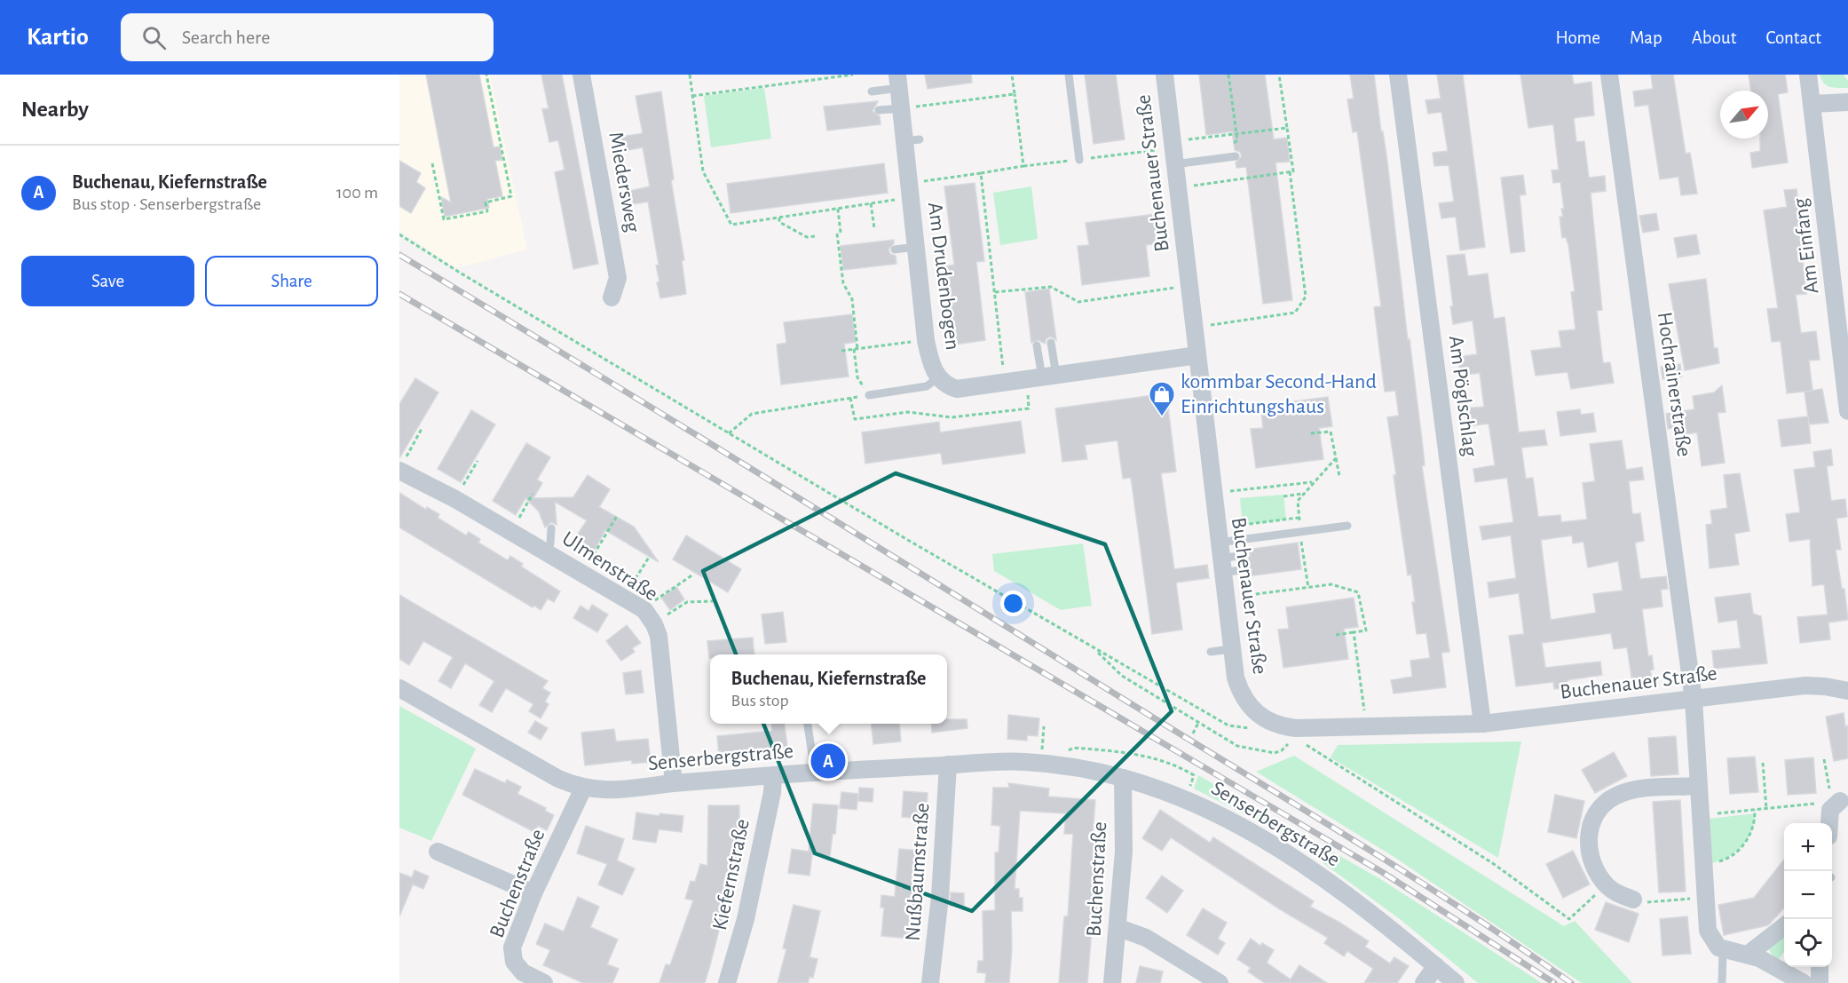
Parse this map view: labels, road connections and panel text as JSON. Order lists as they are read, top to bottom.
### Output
{
  "streets": {
    "street": [
      "Buchenauer Straße",
      "Miedersweg",
      "Am Einfang",
      "Am Drudenbogen",
      "Hochrainerstraße",
      "Am Pöglschlag",
      "Ulmenstraße",
      "Senserbergstraße",
      "Nußbaumstraße",
      "Kiefernstraße",
      "Buchenstraße"
    ]
  },
  "crossings": [
    ["Buchenauer Straße", "Am Drudenbogen"],
    ["Buchenauer Straße", "Hochrainerstraße"],
    ["Buchenauer Straße", "Am Pöglschlag"],
    ["Ulmenstraße", "Senserbergstraße"],
    ["Senserbergstraße", "Nußbaumstraße"],
    ["Senserbergstraße", "Kiefernstraße"],
    ["Senserbergstraße", "Buchenstraße"]
  ],
  "places": {
    "shop": ["kommbar Second-Hand Einrichtungshaus"]
  },
  "north": "top right",
  "page": {
    "header": "Kartio",
    "search": "Search here",
    "nav": [
      "Home",
      "Map",
      "About",
      "Contact"
    ],
    "heading": "Nearby",
    "list": [
      {
        "mark": "A",
        "name": "Buchenau, Kiefernstraße",
        "note": "Bus stop · Senserbergstraße",
        "value": "100 m"
      }
    ],
    "buttons": ["Save", "Share"],
    "popup": ["Buchenau, Kiefernstraße", "Bus stop"],
    "pins": "A",
    "map_buttons": ["+", "−"]
  }
}
